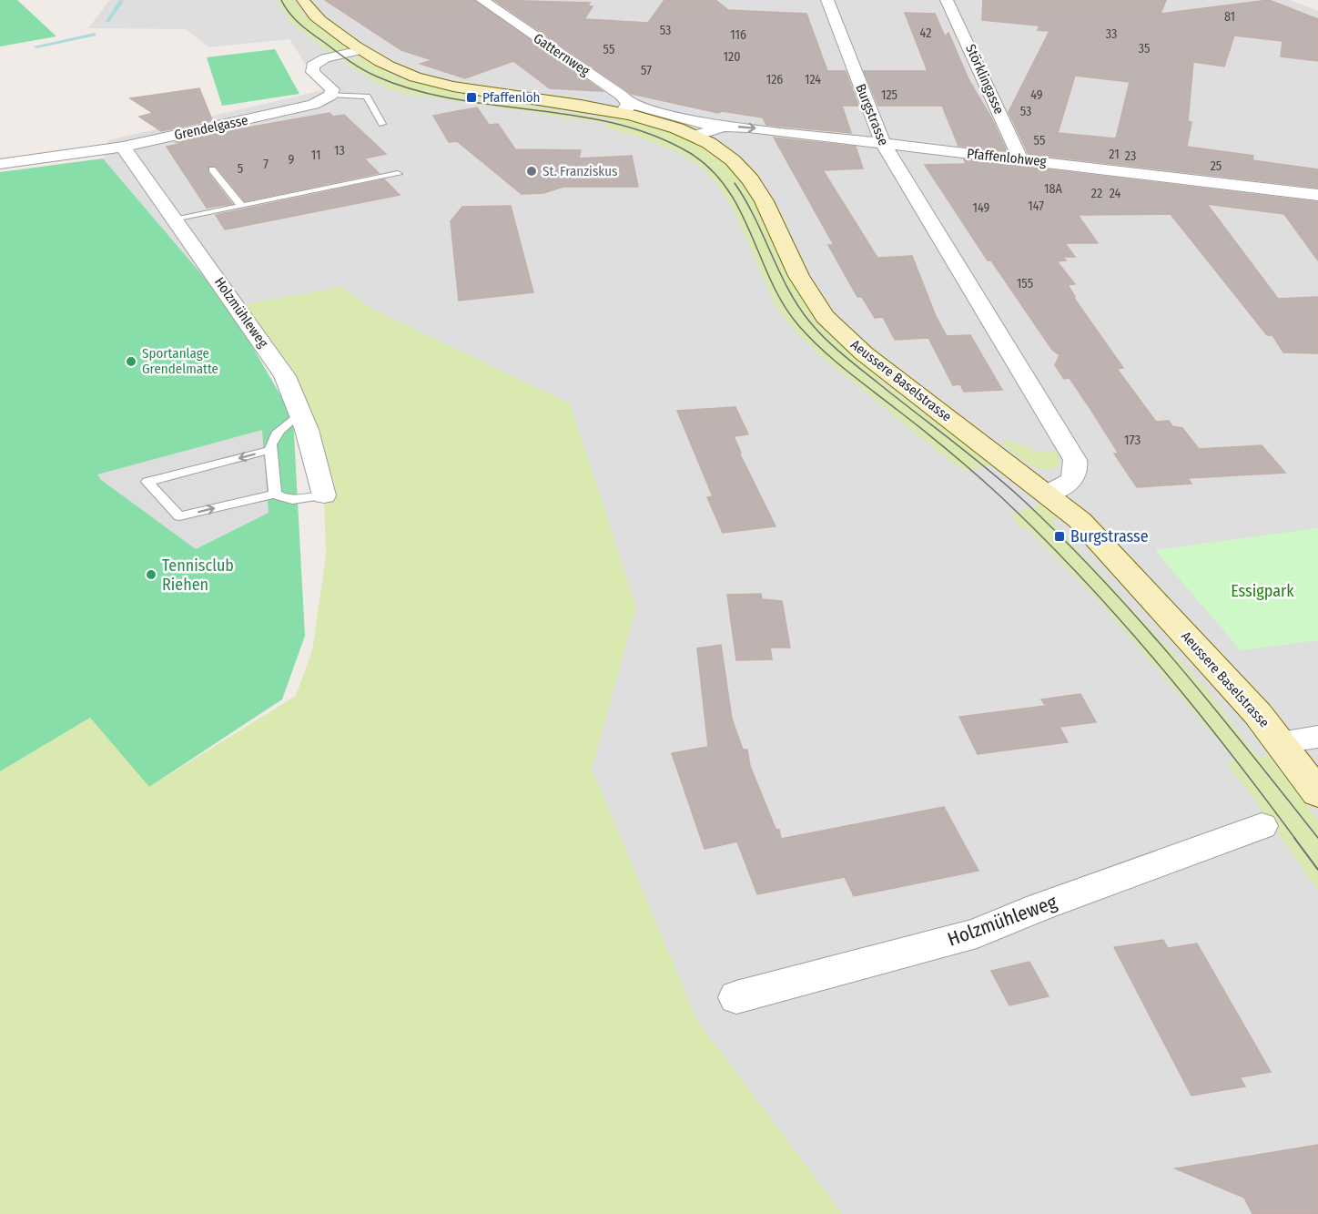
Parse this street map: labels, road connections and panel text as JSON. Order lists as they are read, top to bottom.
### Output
{
  "streets": {
    "main road": ["Aeussere Baselstrasse"],
    "street": [
      "Gatternweg",
      "Störklingasse",
      "Burgstrasse",
      "Grendelgasse",
      "Pfaffenlohweg",
      "Holzmühleweg"
    ]
  },
  "crossings": [
    ["Gatternweg", "Pfaffenlohweg"],
    ["Gatternweg", "Aeussere Baselstrasse"],
    ["Störklingasse", "Pfaffenlohweg"],
    ["Burgstrasse", "Pfaffenlohweg"],
    ["Burgstrasse", "Aeussere Baselstrasse"],
    ["Grendelgasse", "Holzmühleweg"],
    ["Pfaffenlohweg", "Aeussere Baselstrasse"]
  ],
  "parks": ["Essigpark"],
  "places": {
    "transit": ["Pfaffenloh", "Burgstrasse"],
    "other": ["St. Franziskus", "Sportanlage Grendelmatte", "Tennisclub Riehen"]
  },
  "house_numbers": [
    "81",
    "53",
    "42",
    "33",
    "116",
    "35",
    "55",
    "120",
    "57",
    "126",
    "124",
    "125",
    "49",
    "53",
    "55",
    "13",
    "21",
    "11",
    "23",
    "9",
    "7",
    "25",
    "5",
    "18A",
    "22",
    "24",
    "147",
    "149",
    "155",
    "173"
  ]
}
